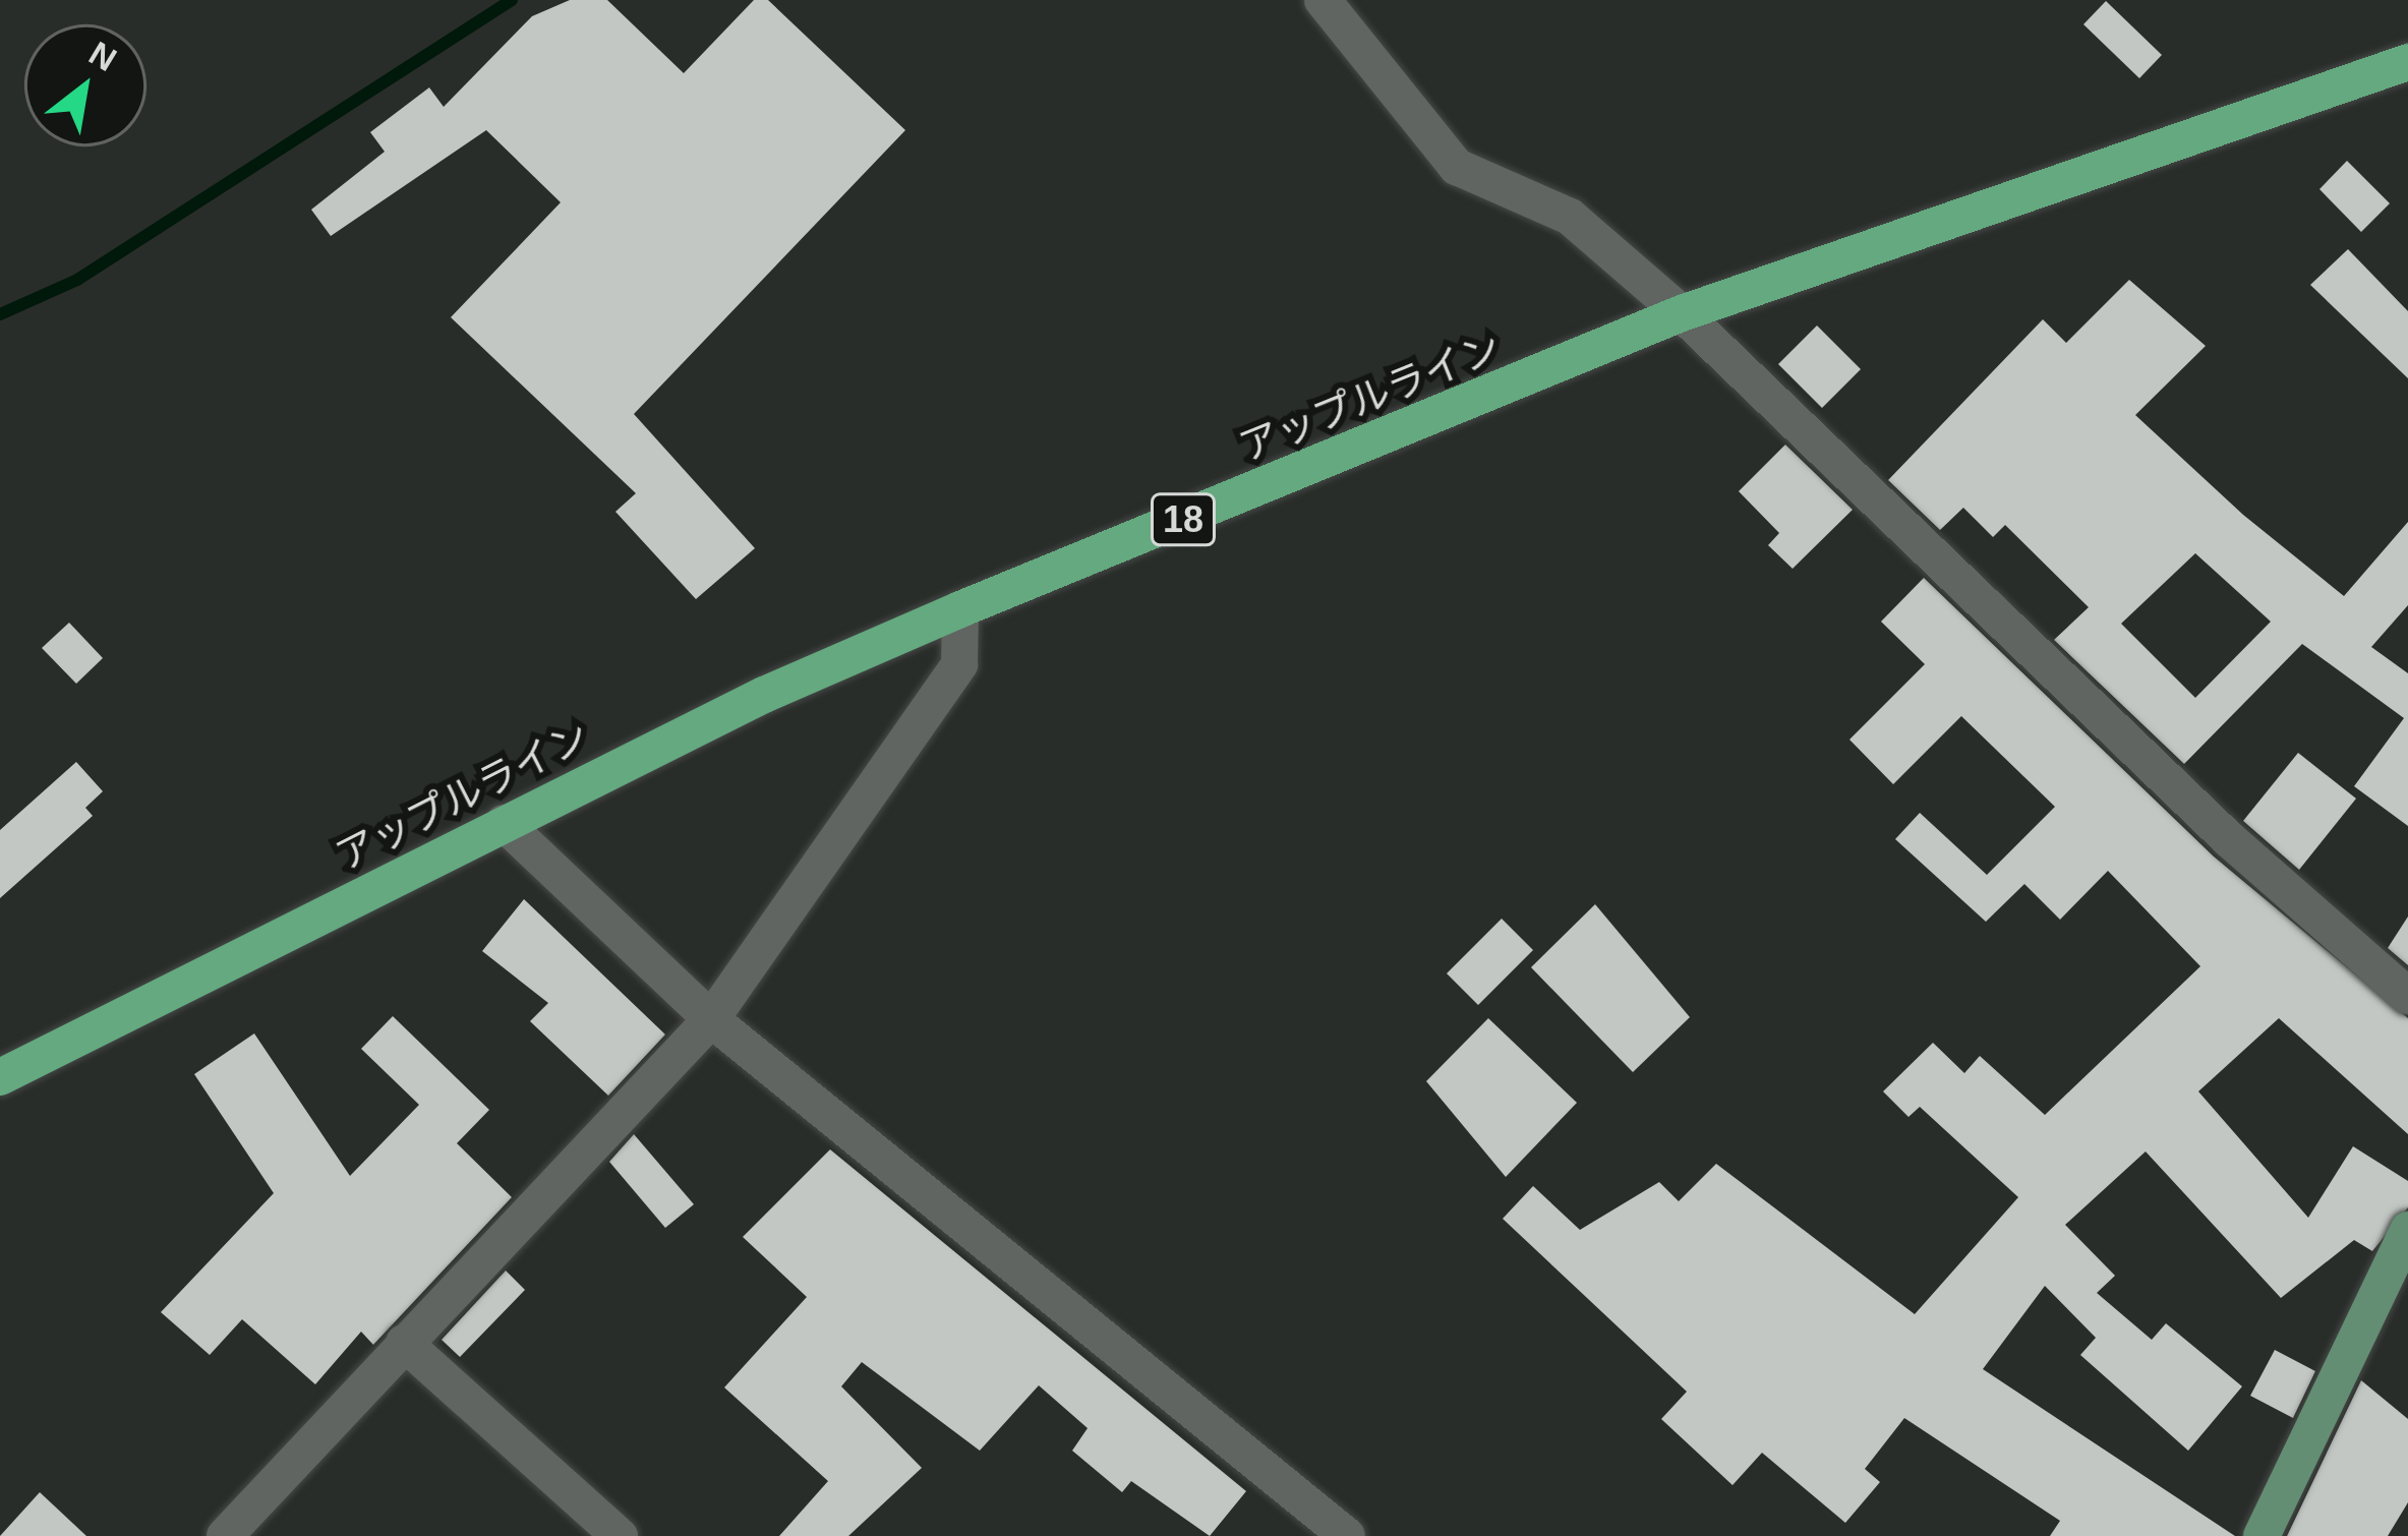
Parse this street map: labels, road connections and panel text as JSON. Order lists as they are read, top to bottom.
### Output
{
  "streets": {
    "highway": ["アップルライン", "18"]
  },
  "north": "top right"
}
